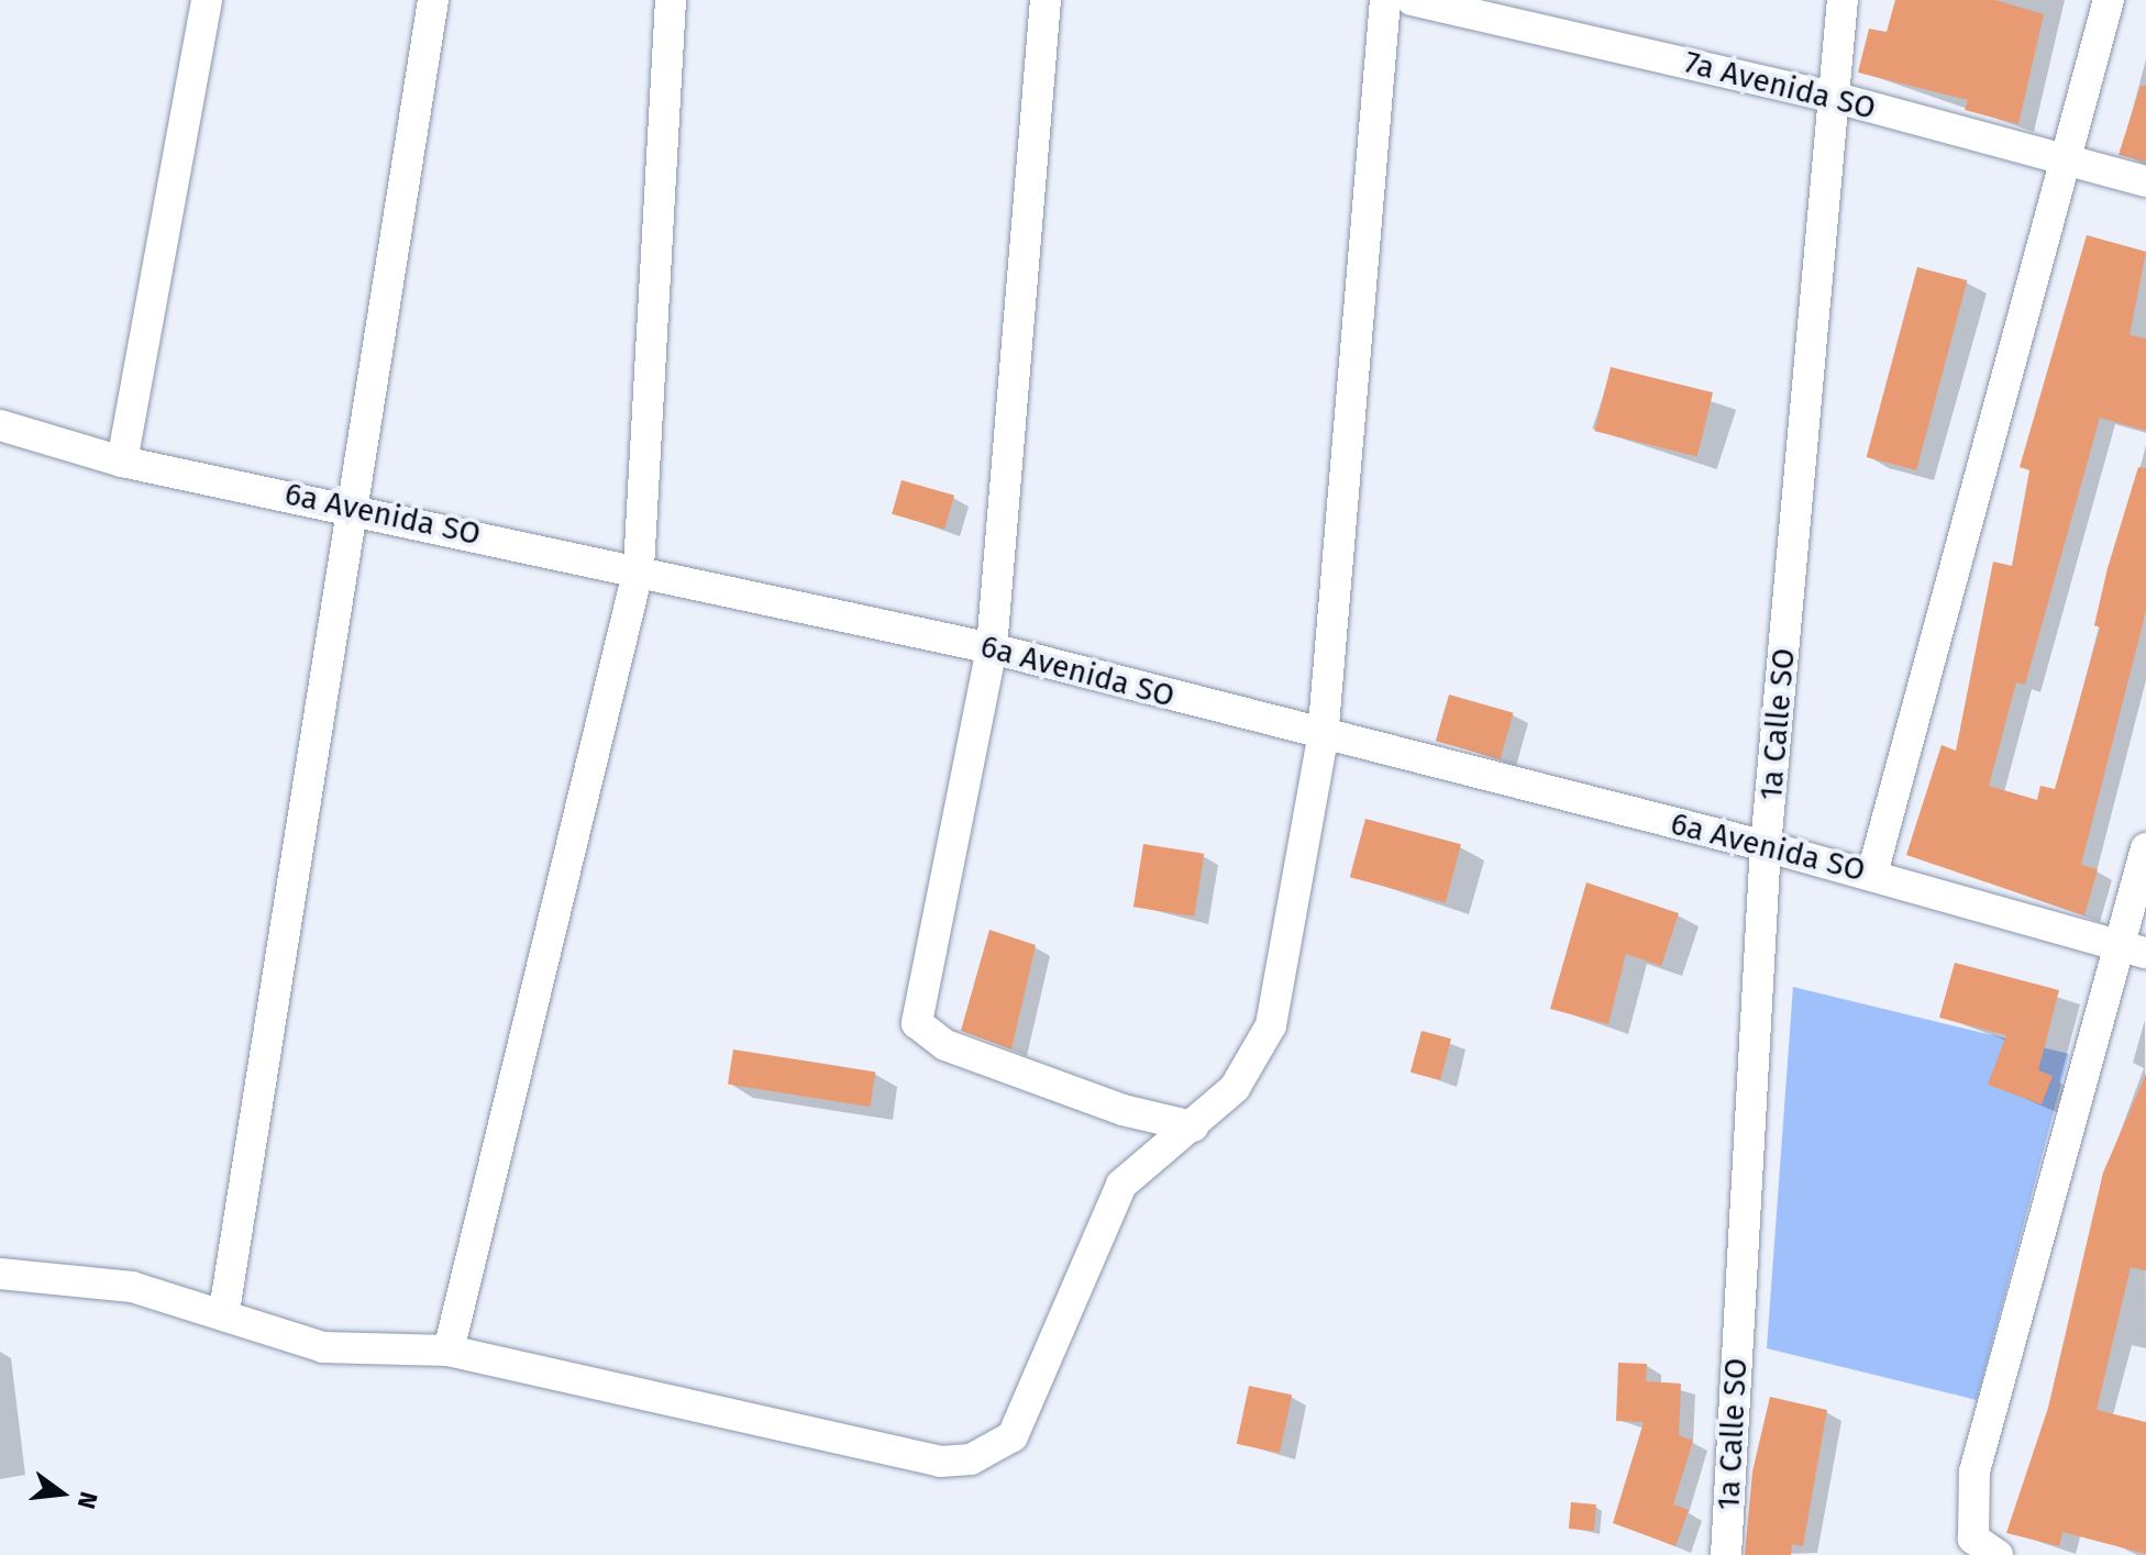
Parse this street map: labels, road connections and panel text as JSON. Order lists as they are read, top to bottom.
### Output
{
  "streets": {
    "street": ["7a Avenida SO", "6a Avenida SO", "1a Calle SO"]
  },
  "crossings": [
    ["7a Avenida SO", "1a Calle SO"],
    ["6a Avenida SO", "1a Calle SO"]
  ],
  "north": "right"
}
